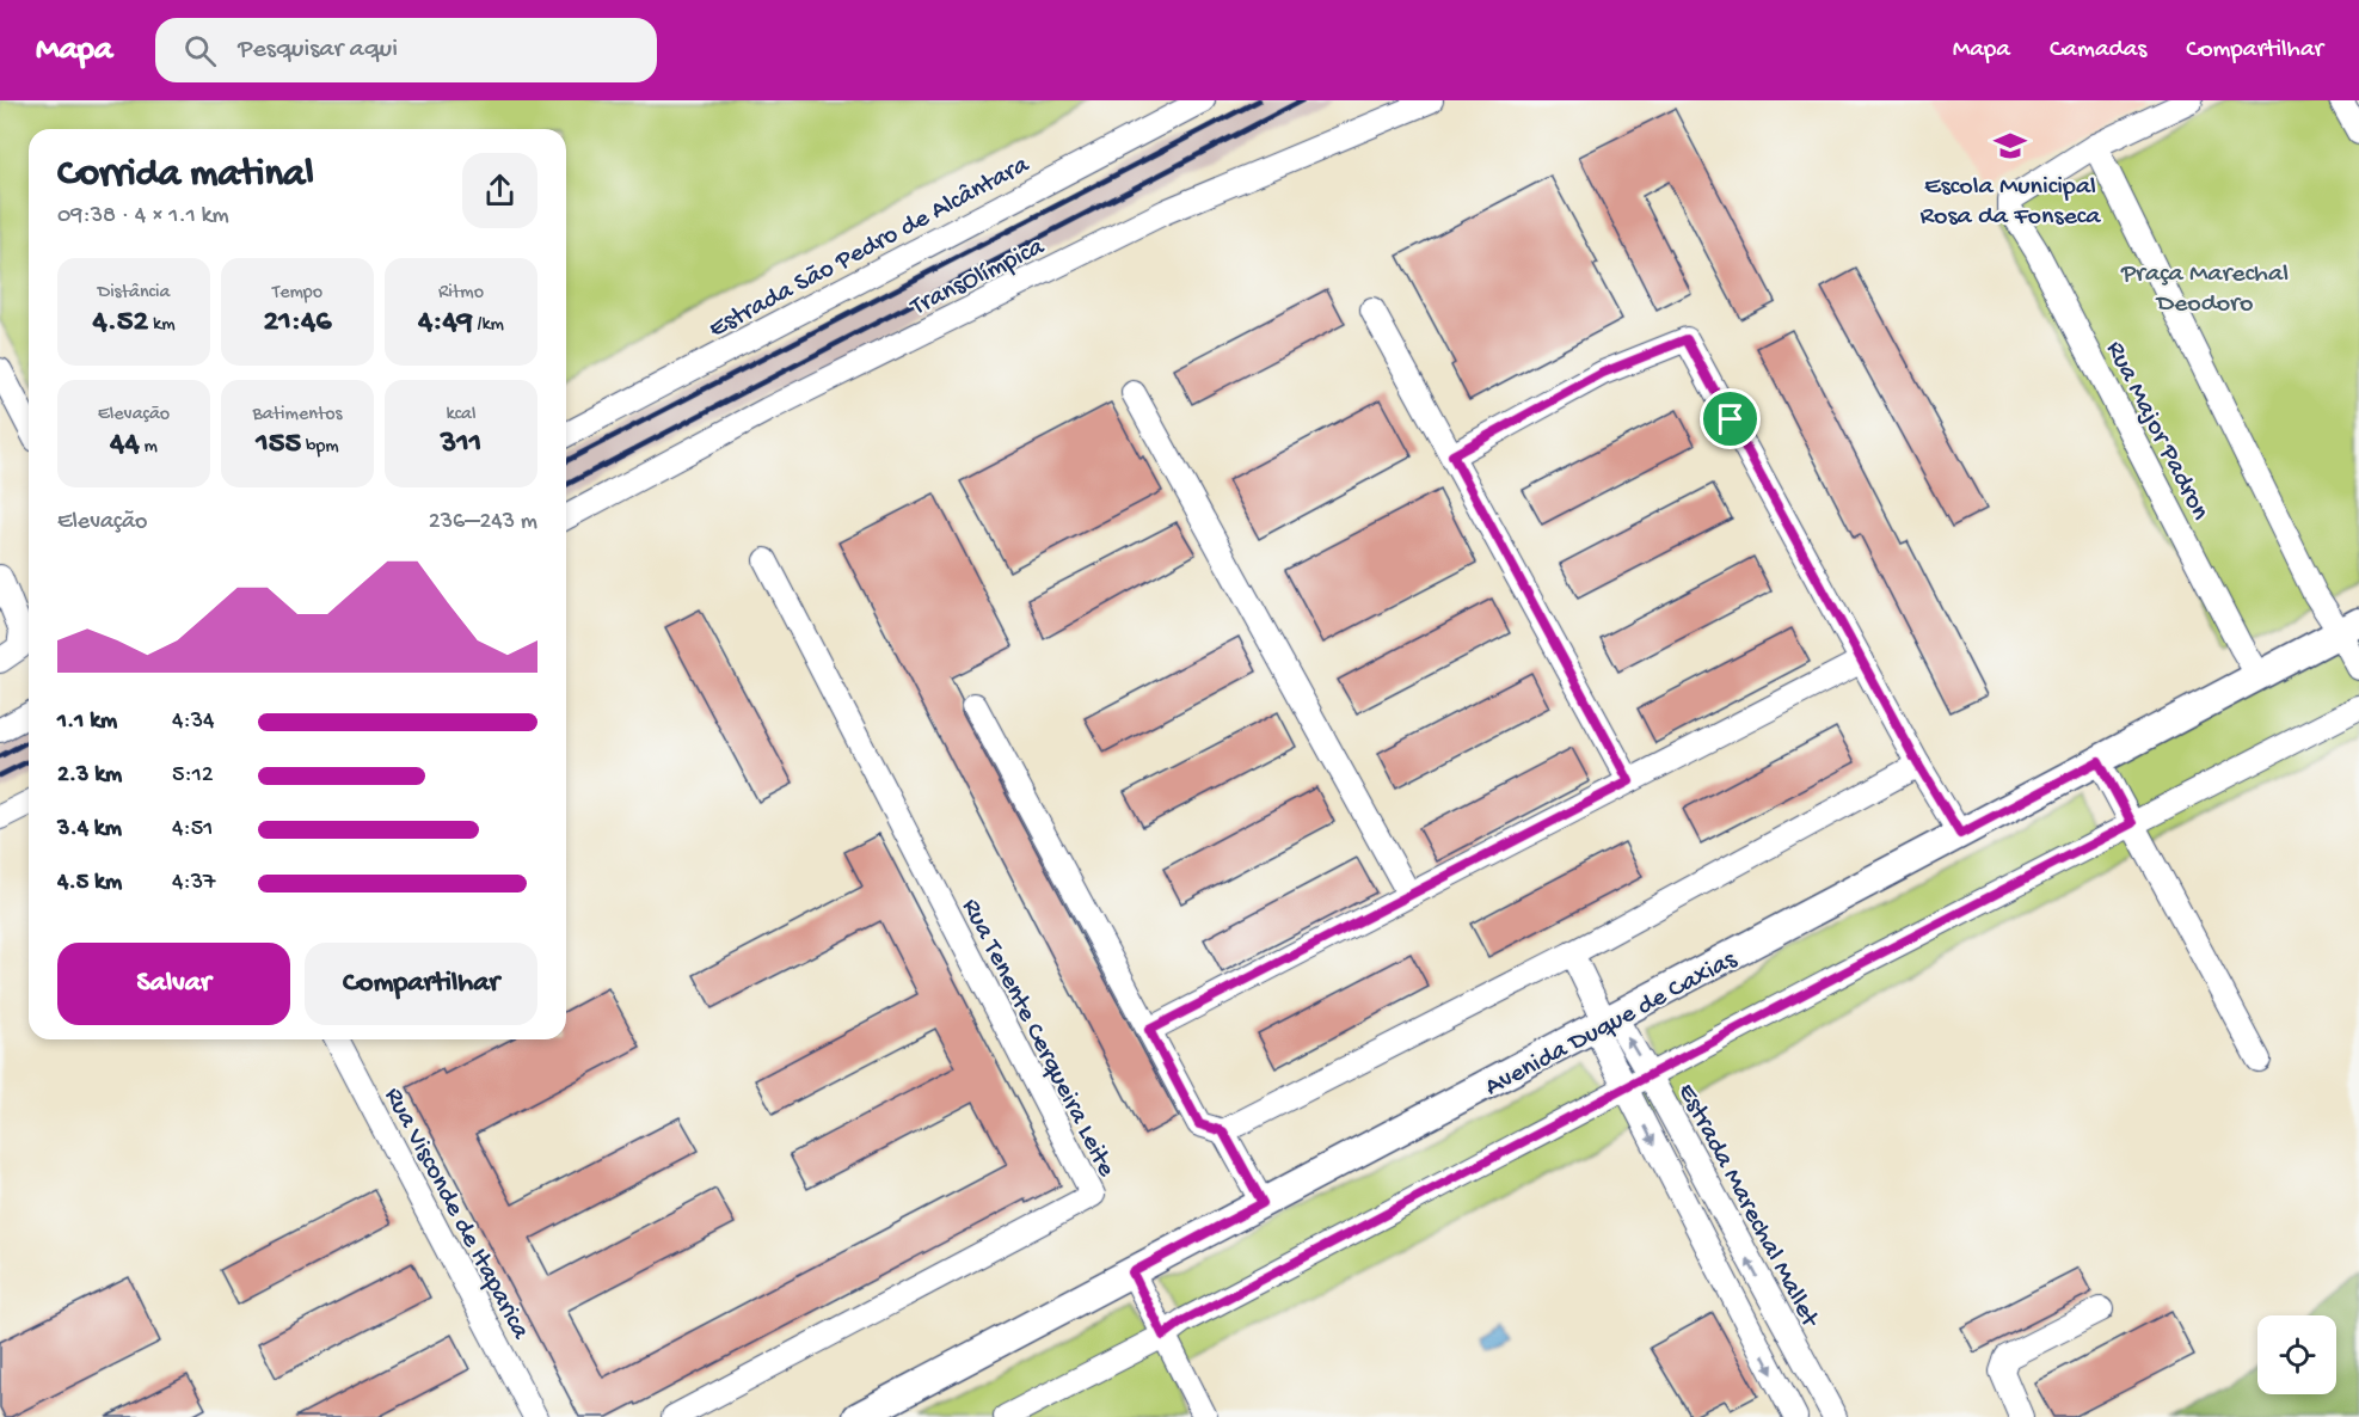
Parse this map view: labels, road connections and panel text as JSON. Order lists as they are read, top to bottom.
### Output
{
  "streets": {
    "main road": ["Avenida Duque de Caxias"],
    "street": [
      "Estrada São Pedro de Alcântara",
      "TransOlímpica",
      "Rua Major Padron",
      "Rua Tenente Cerqueira Leite",
      "Estrada Marechal Mallet",
      "Rua Visconde de Itaparica"
    ]
  },
  "crossings": [
    ["Rua Major Padron", "Avenida Duque de Caxias"],
    ["Avenida Duque de Caxias", "Estrada Marechal Mallet"]
  ],
  "parks": ["Praça Marechal Deodoro"],
  "places": {
    "school or university": ["Escola Municipal Rosa da Fonseca"]
  },
  "page": {
    "header": "Mapa",
    "search": "Pesquisar aqui",
    "nav": ["Mapa", "Camadas", "Compartilhar"],
    "heading": ["Corrida matinal", "09:38 · 4 × 1.1 km"],
    "stats": [
      ["Distância", "4.52 km"],
      ["Tempo", "21:46"],
      ["Ritmo", "4:49 /km"],
      ["Elevação", "44 m"],
      ["Batimentos", "155 bpm"],
      ["kcal", "311"]
    ],
    "chart": ["Elevação", "236–243 m"],
    "list": [
      {
        "name": "1.1 km",
        "note": "4:34"
      },
      {
        "name": "2.3 km",
        "note": "5:12"
      },
      {
        "name": "3.4 km",
        "note": "4:51"
      },
      {
        "name": "4.5 km",
        "note": "4:37"
      }
    ],
    "buttons": ["Salvar", "Compartilhar"]
  }
}
